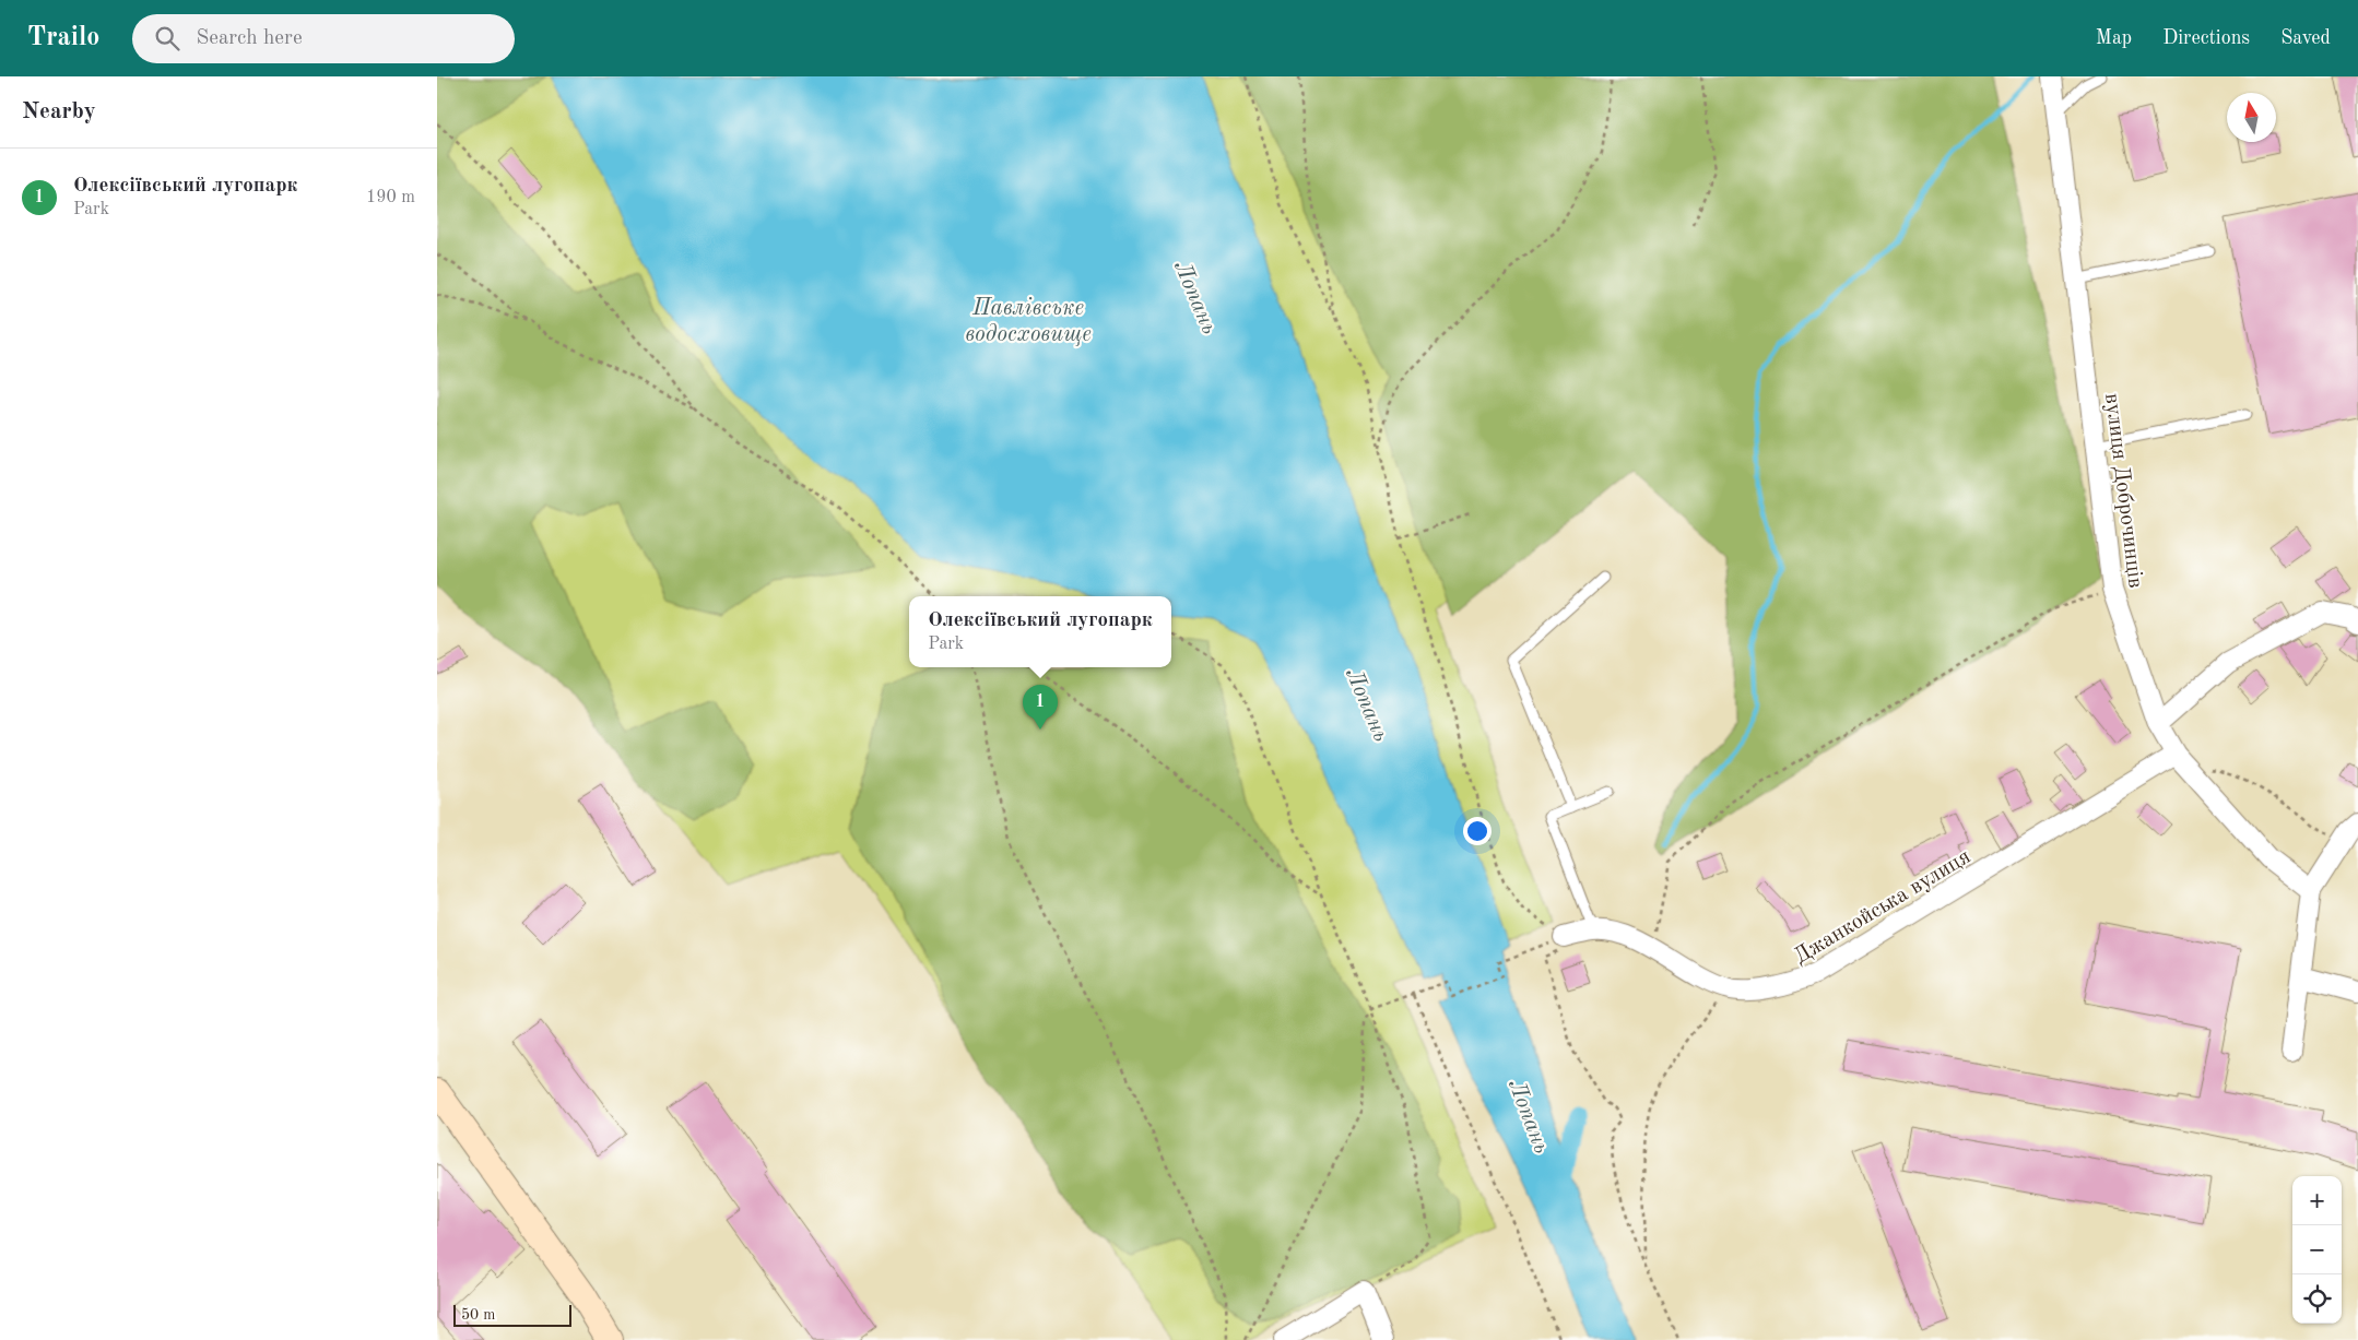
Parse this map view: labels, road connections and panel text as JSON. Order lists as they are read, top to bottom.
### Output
{
  "streets": {
    "street": ["вулиця Доброчинців", "Джанкойська вулиця"]
  },
  "crossings": [
    ["вулиця Доброчинців", "Джанкойська вулиця"]
  ],
  "water": ["Лопань", "Павлівське водосховище"],
  "scale_bar": "50 m",
  "north": "top",
  "page": {
    "header": "Trailo",
    "search": "Search here",
    "nav": ["Map", "Directions", "Saved"],
    "heading": "Nearby",
    "list": [
      {
        "mark": "1",
        "name": "Олексіївський лугопарк",
        "note": "Park",
        "value": "190 m"
      }
    ],
    "popup": ["Олексіївський лугопарк", "Park"],
    "pins": "1",
    "map_buttons": ["+", "−"],
    "scale": "50 m"
  }
}
